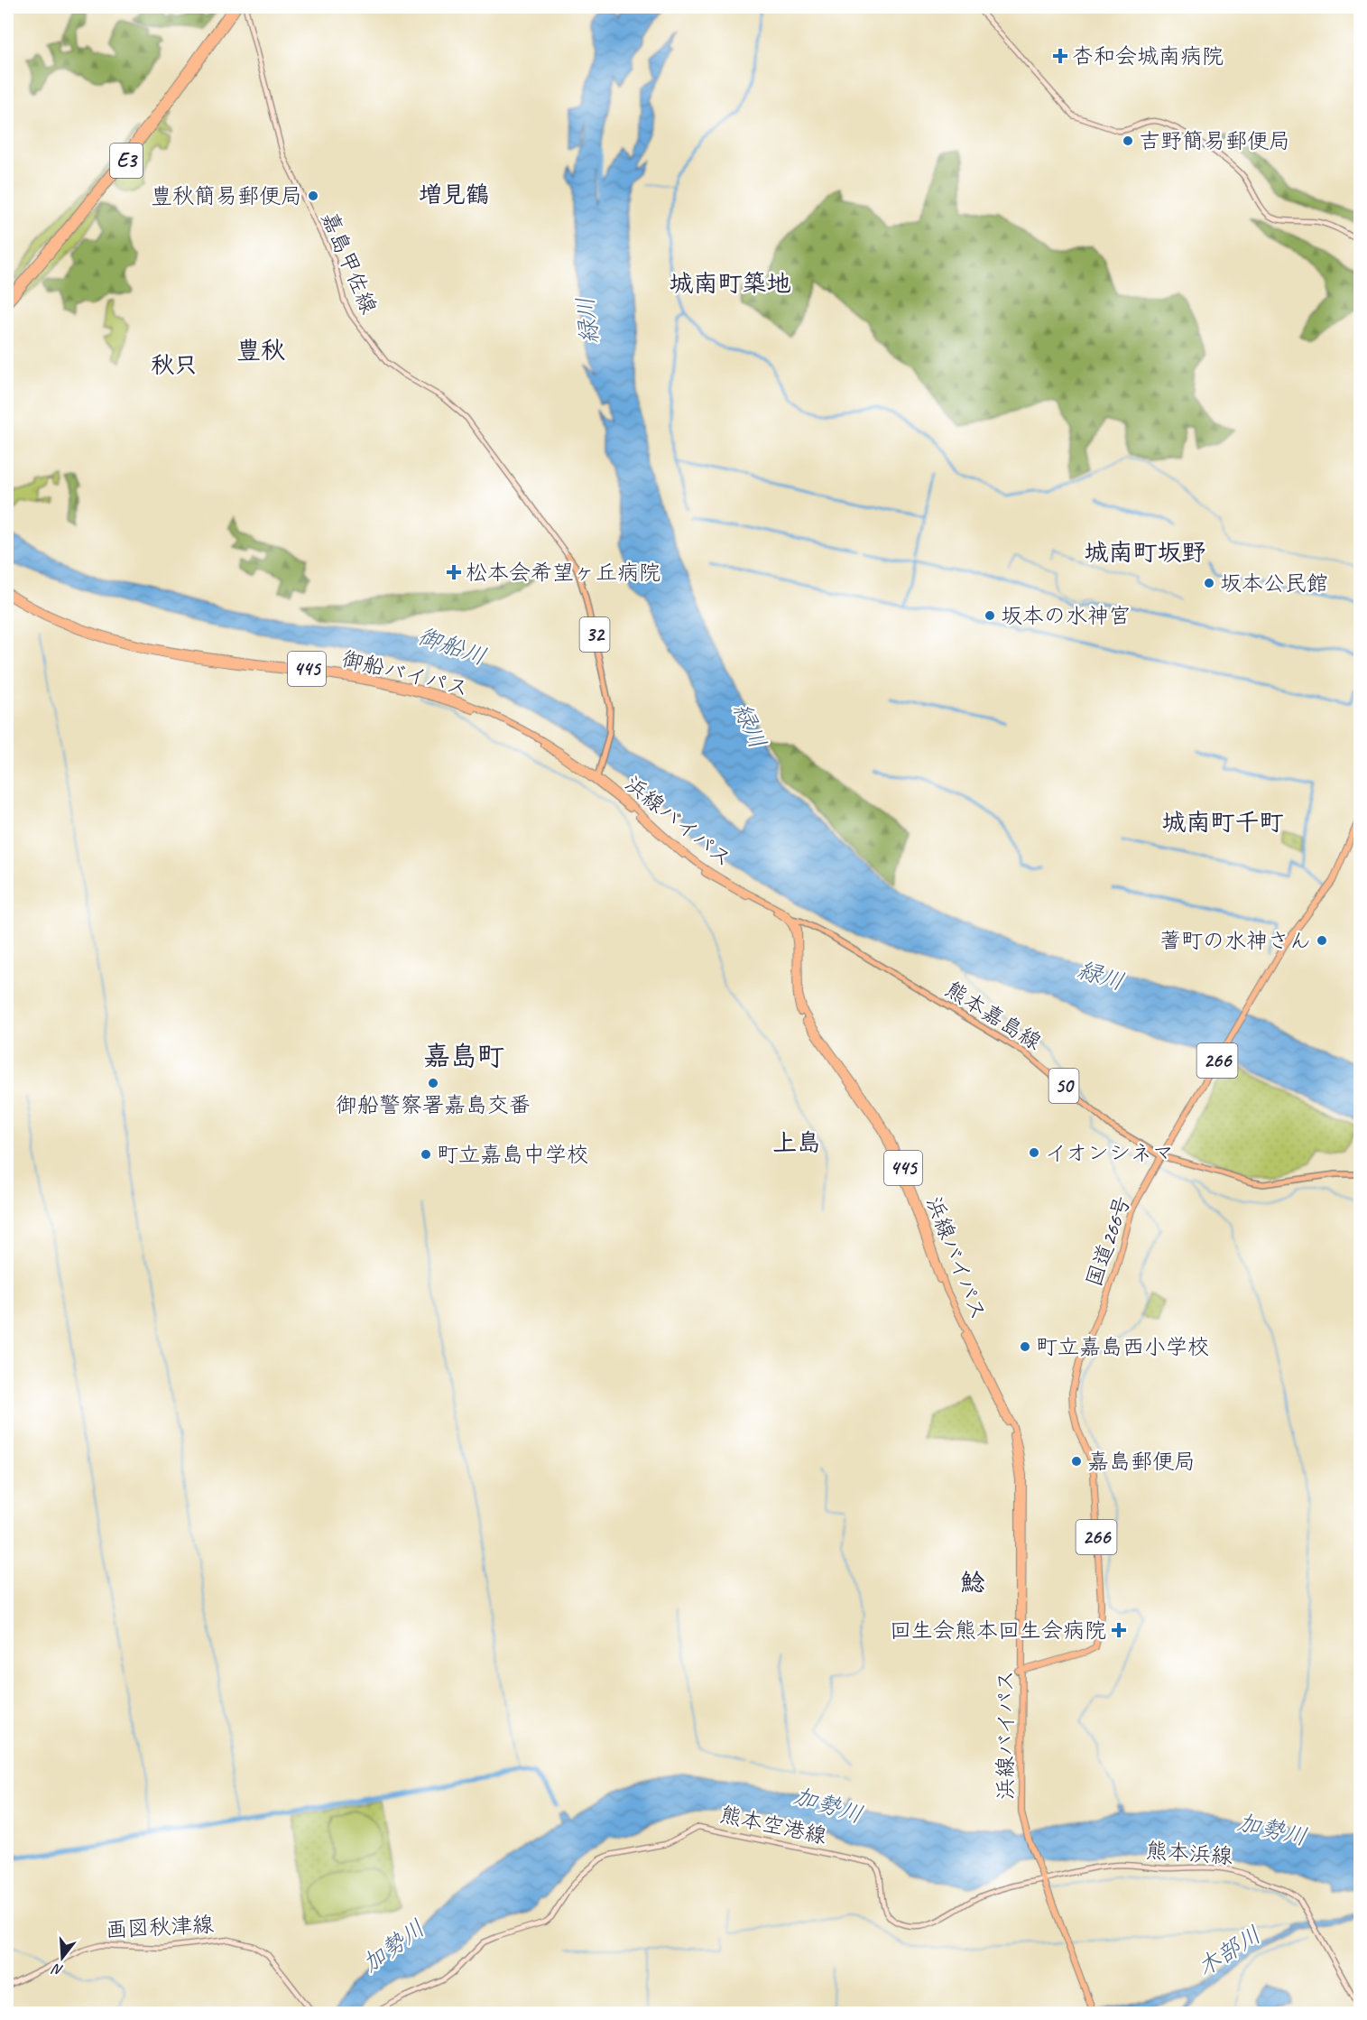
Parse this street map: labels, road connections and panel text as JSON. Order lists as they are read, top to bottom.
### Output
{
  "streets": {
    "highway": [
      "E3",
      "445",
      "御船バイパス",
      "浜線バイパス",
      "266",
      "国道266号"
    ],
    "main road": [
      "嘉島甲佐線",
      "32",
      "熊本嘉島線",
      "50",
      "熊本空港線",
      "熊本浜線",
      "画図秋津線"
    ]
  },
  "crossings": [
    ["嘉島甲佐線", "32"],
    ["32", "御船バイパス"],
    ["32", "浜線バイパス"],
    ["御船バイパス", "浜線バイパス"],
    ["浜線バイパス", "熊本嘉島線"],
    ["浜線バイパス", "国道266号"],
    ["浜線バイパス", "熊本空港線"],
    ["浜線バイパス", "熊本浜線"],
    ["熊本嘉島線", "国道266号"],
    ["熊本空港線", "熊本浜線"]
  ],
  "districts": [
    "増見鶴",
    "城南町築地",
    "豊秋",
    "秋只",
    "城南町坂野",
    "城南町千町",
    "嘉島町",
    "上島",
    "鯰"
  ],
  "water": [
    "緑川",
    "御船川",
    "加勢川",
    "木部川"
  ],
  "places": {
    "health": ["杏和会城南病院", "松本会希望ヶ丘病院", "回生会熊本回生会病院"],
    "other": [
      "吉野簡易郵便局",
      "豊秋簡易郵便局",
      "坂本公民館",
      "坂本の水神宮",
      "蓍町の水神さん",
      "御船警察署嘉島交番",
      "イオンシネマ",
      "町立嘉島中学校",
      "町立嘉島西小学校",
      "嘉島郵便局"
    ]
  },
  "north": "bottom"
}
